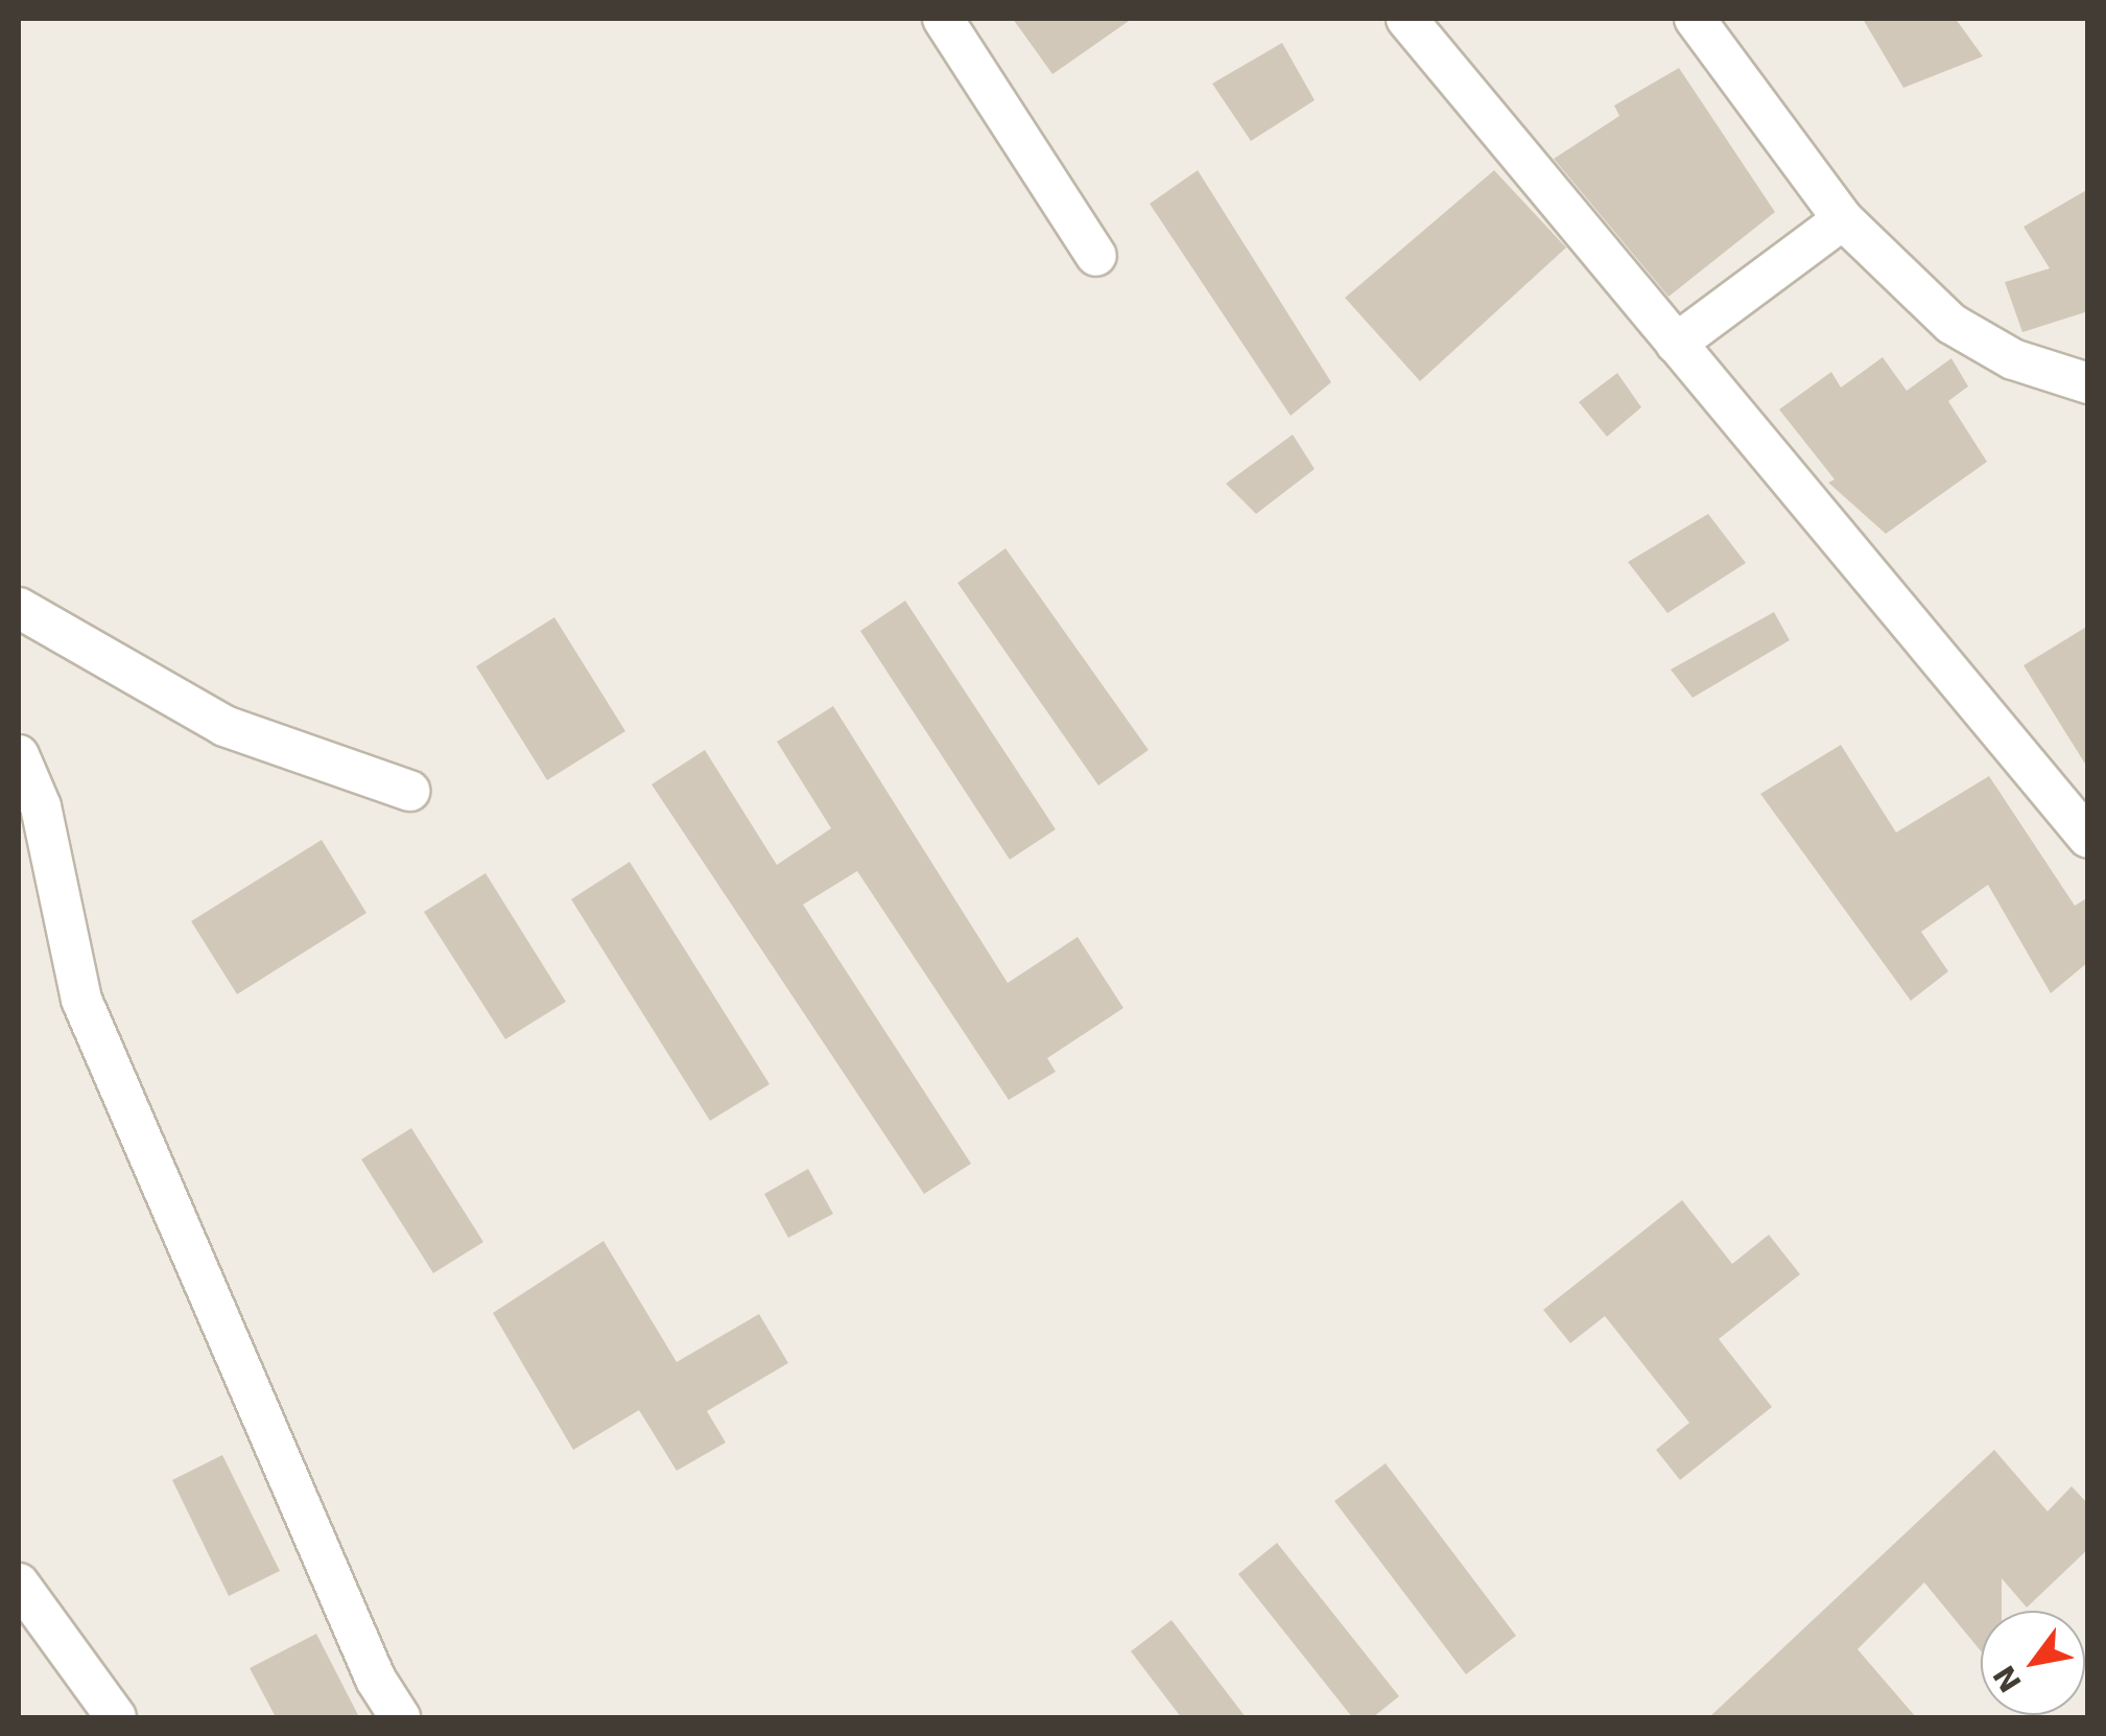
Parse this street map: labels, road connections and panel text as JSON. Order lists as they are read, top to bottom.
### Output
{
  "north": "bottom left"
}
